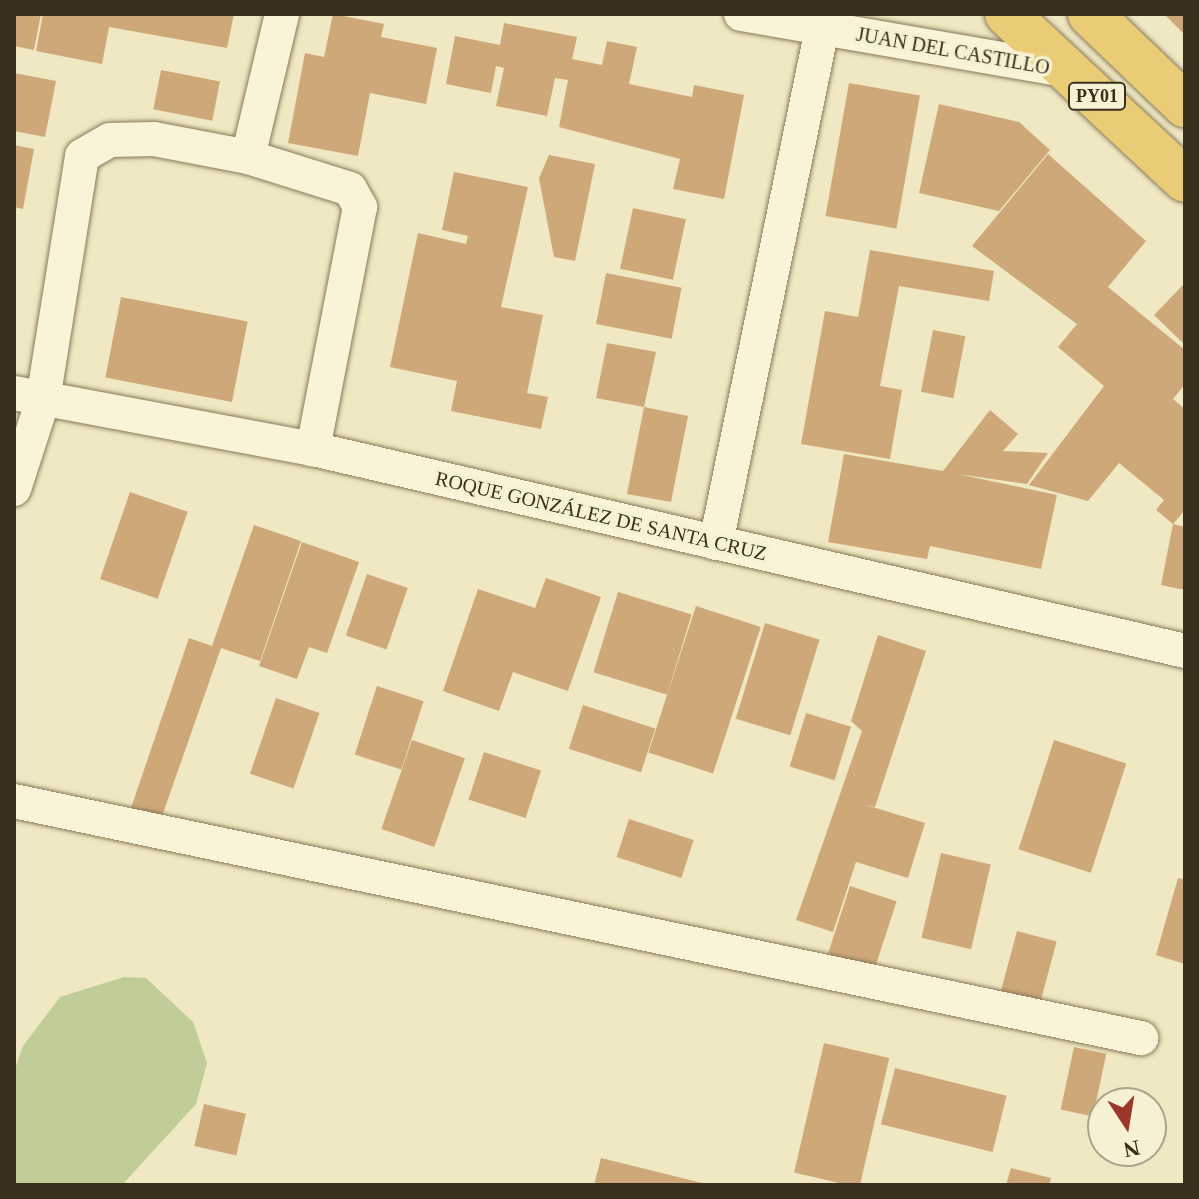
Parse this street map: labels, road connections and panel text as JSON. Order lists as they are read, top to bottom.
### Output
{
  "streets": {
    "highway": ["PY01"],
    "street": ["JUAN DEL CASTILLO", "ROQUE GONZÁLEZ DE SANTA CRUZ"]
  },
  "crossings": [
    ["JUAN DEL CASTILLO", "PY01"]
  ],
  "north": "bottom"
}
